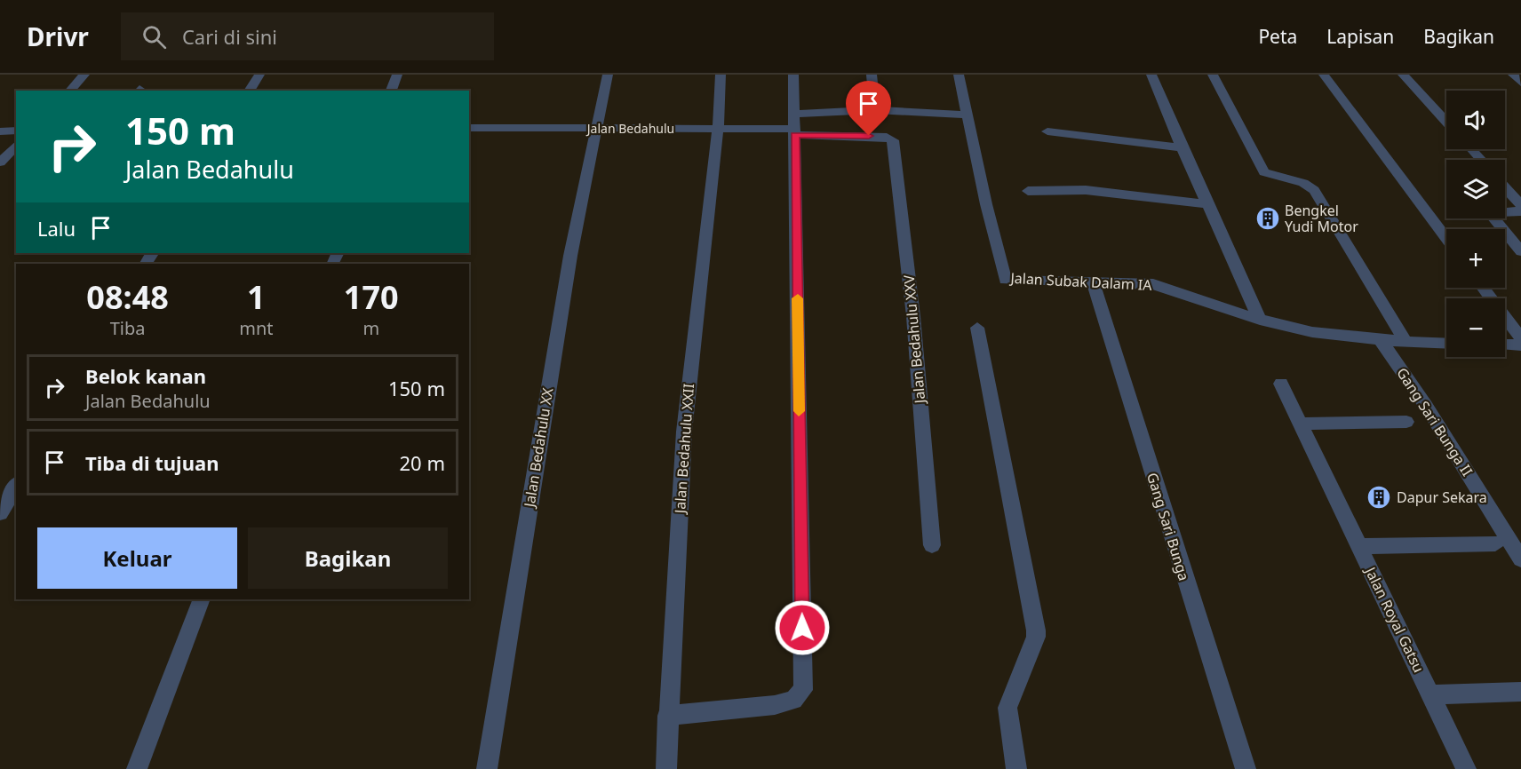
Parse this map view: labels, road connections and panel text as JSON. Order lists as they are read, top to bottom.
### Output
{
  "streets": {
    "street": [
      "Jalan Bedahulu",
      "Jalan Subak Dalam IA",
      "Jalan Bedahulu XXV",
      "Gang Sari Bunga II",
      "Jalan Bedahulu XX",
      "Jalan Bedahulu XXII",
      "Gang Sari Bunga",
      "Jalan Royal Gatsu"
    ]
  },
  "crossings": [
    ["Jalan Bedahulu", "Jalan Bedahulu XXV"],
    ["Jalan Bedahulu", "Jalan Bedahulu XX"],
    ["Jalan Bedahulu", "Jalan Bedahulu XXII"],
    ["Jalan Subak Dalam IA", "Gang Sari Bunga II"],
    ["Jalan Subak Dalam IA", "Gang Sari Bunga"]
  ],
  "places": {
    "building": ["Bengkel Yudi Motor", "Dapur Sekara"]
  },
  "page": {
    "header": "Drivr",
    "search": "Cari di sini",
    "nav": ["Peta", "Lapisan", "Bagikan"],
    "map_buttons": ["+", "−"],
    "turn": ["150 m", "Jalan Bedahulu"],
    "then": "Lalu",
    "eta": [
      "08:48",
      "Tiba",
      "1",
      "mnt",
      "170",
      "m"
    ],
    "list": [
      {
        "name": "Belok kanan",
        "note": "Jalan Bedahulu",
        "value": "150 m"
      },
      {
        "name": "Tiba di tujuan",
        "value": "20 m"
      }
    ],
    "buttons": ["Keluar", "Bagikan"]
  }
}
